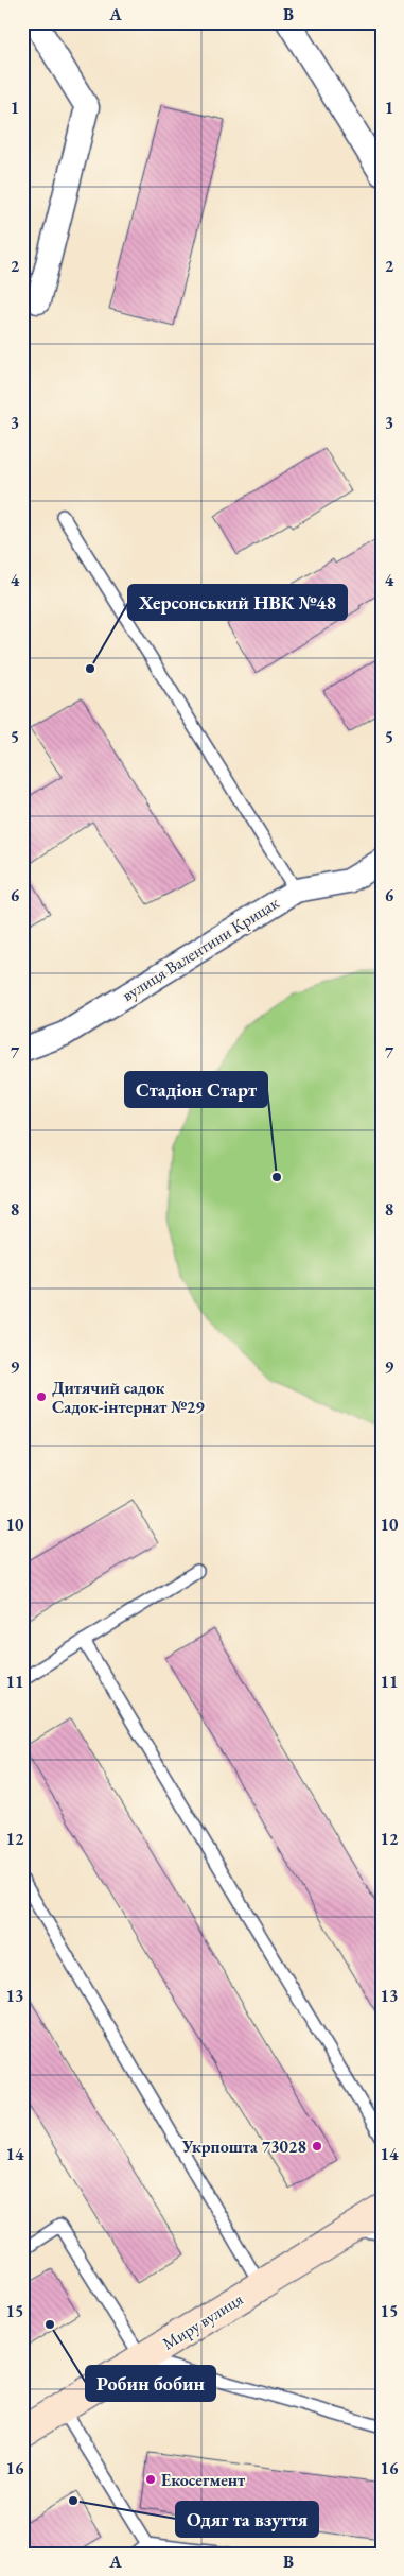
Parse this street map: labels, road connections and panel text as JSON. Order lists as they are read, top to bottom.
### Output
{
  "streets": {
    "street": ["вулиця Валентини Крицак", "Миру вулиця"]
  },
  "places": [
    "Херсонський НВК №48",
    "Стадіон Старт",
    "Дитячий садок Садок-інтернат №29",
    "Укрпошта 73028",
    "Робин бобин",
    "Екосегмент",
    "Одяг та взуття"
  ],
  "grid": {
    "columns": ["A", "B"],
    "rows": [
      "1",
      "2",
      "3",
      "4",
      "5",
      "6",
      "7",
      "8",
      "9",
      "10",
      "11",
      "12",
      "13",
      "14",
      "15",
      "16"
    ]
  }
}
